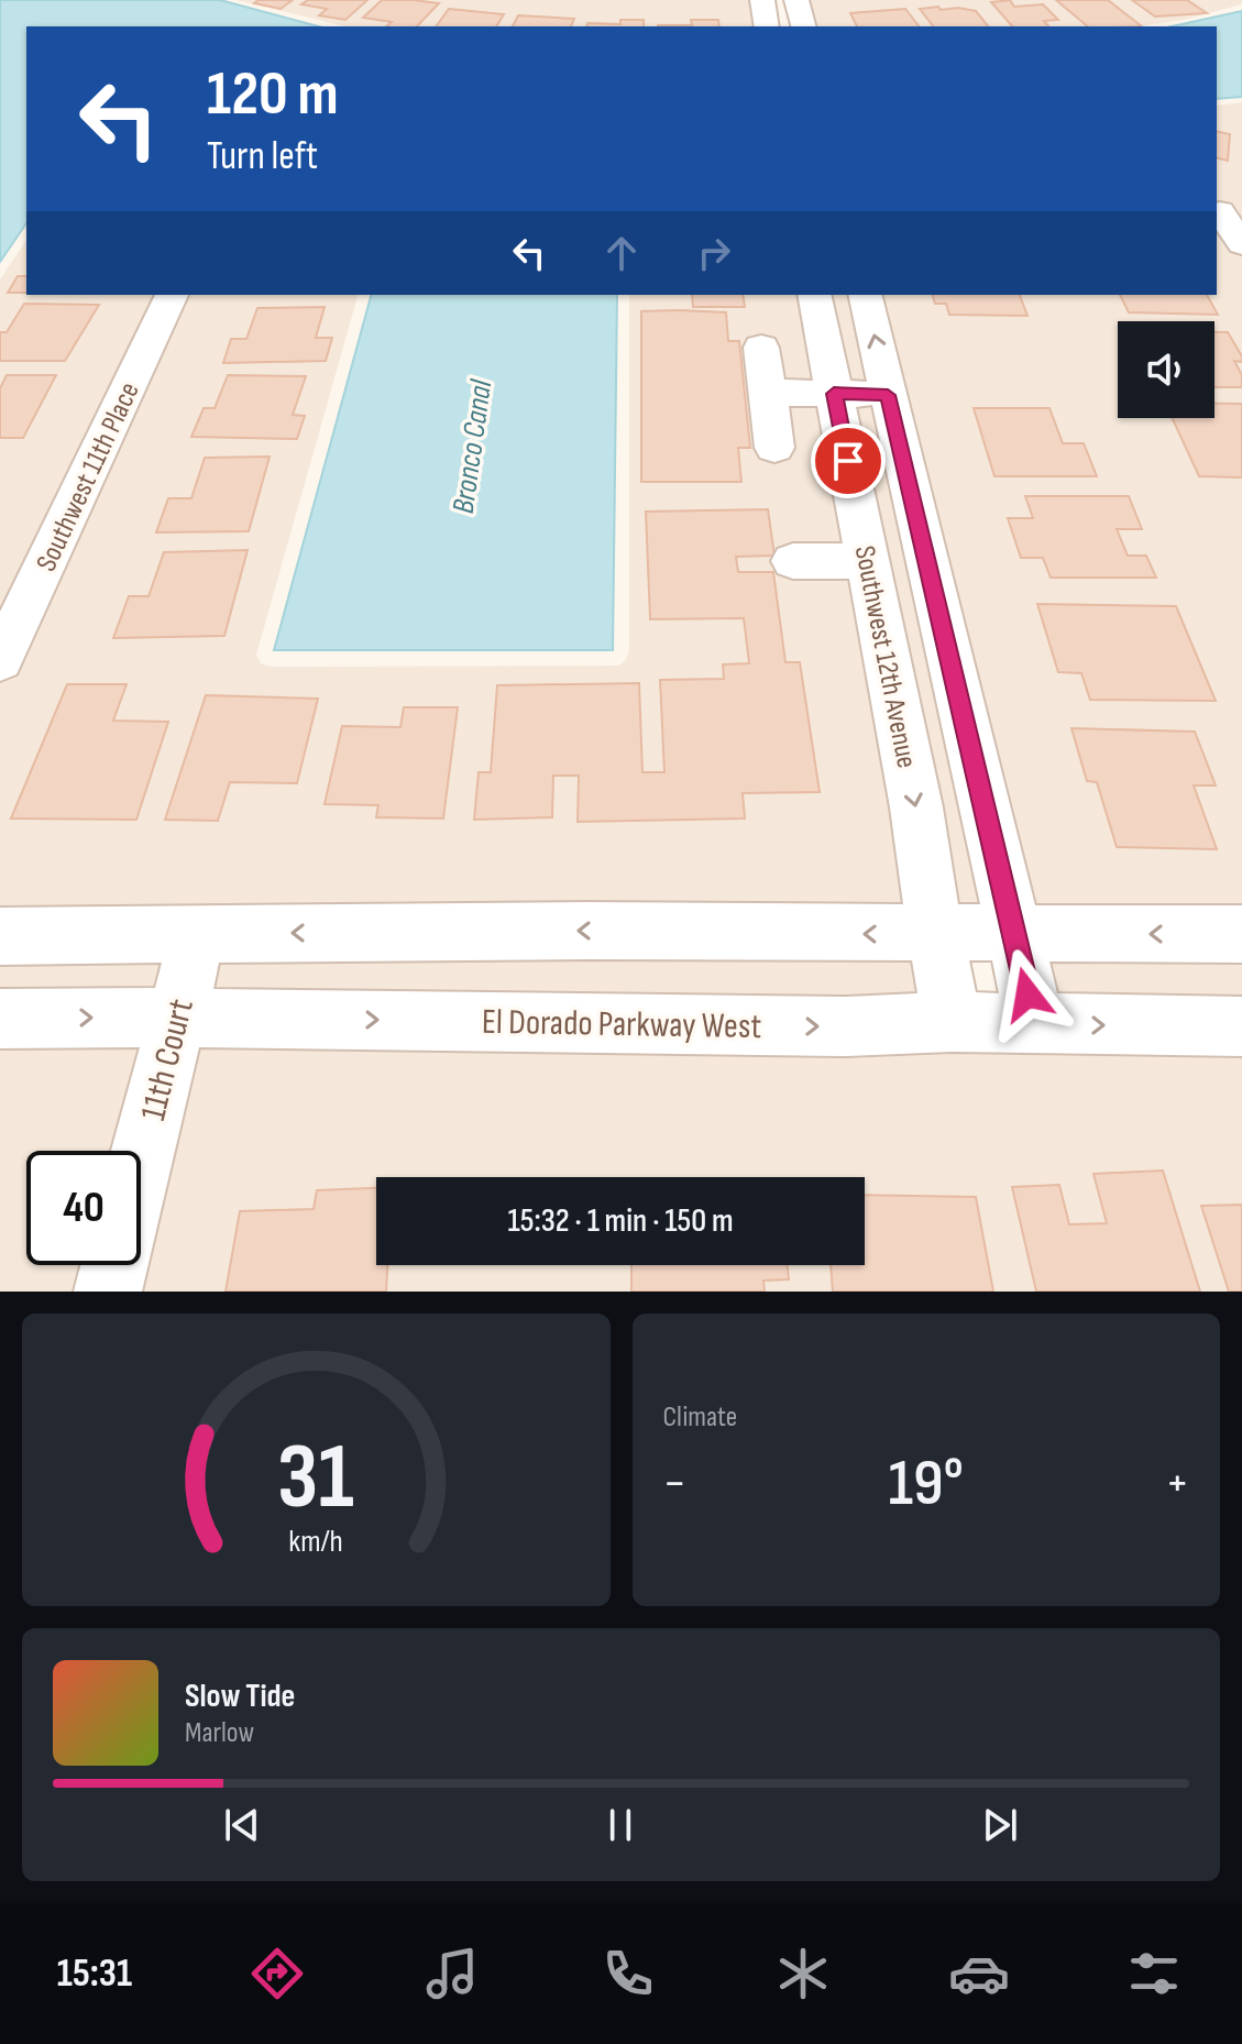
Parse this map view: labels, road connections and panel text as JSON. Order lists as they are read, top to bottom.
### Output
{
  "streets": {
    "street": [
      "Southwest 11th Place",
      "Southwest 12th Avenue",
      "El Dorado Parkway West",
      "11th Court"
    ]
  },
  "crossings": [
    ["Southwest 12th Avenue", "El Dorado Parkway West"],
    ["El Dorado Parkway West", "11th Court"]
  ],
  "water": ["Bronco Canal"],
  "page": {
    "turn": ["120 m", "Turn left"],
    "limit": "40",
    "trip": "15:32 · 1 min · 150 m",
    "tile": "Climate",
    "heat": ["−", "19°", "+"],
    "song": ["Slow Tide", "Marlow"],
    "tabs": "15:31",
    "gauge": ["31", "km/h"]
  }
}
